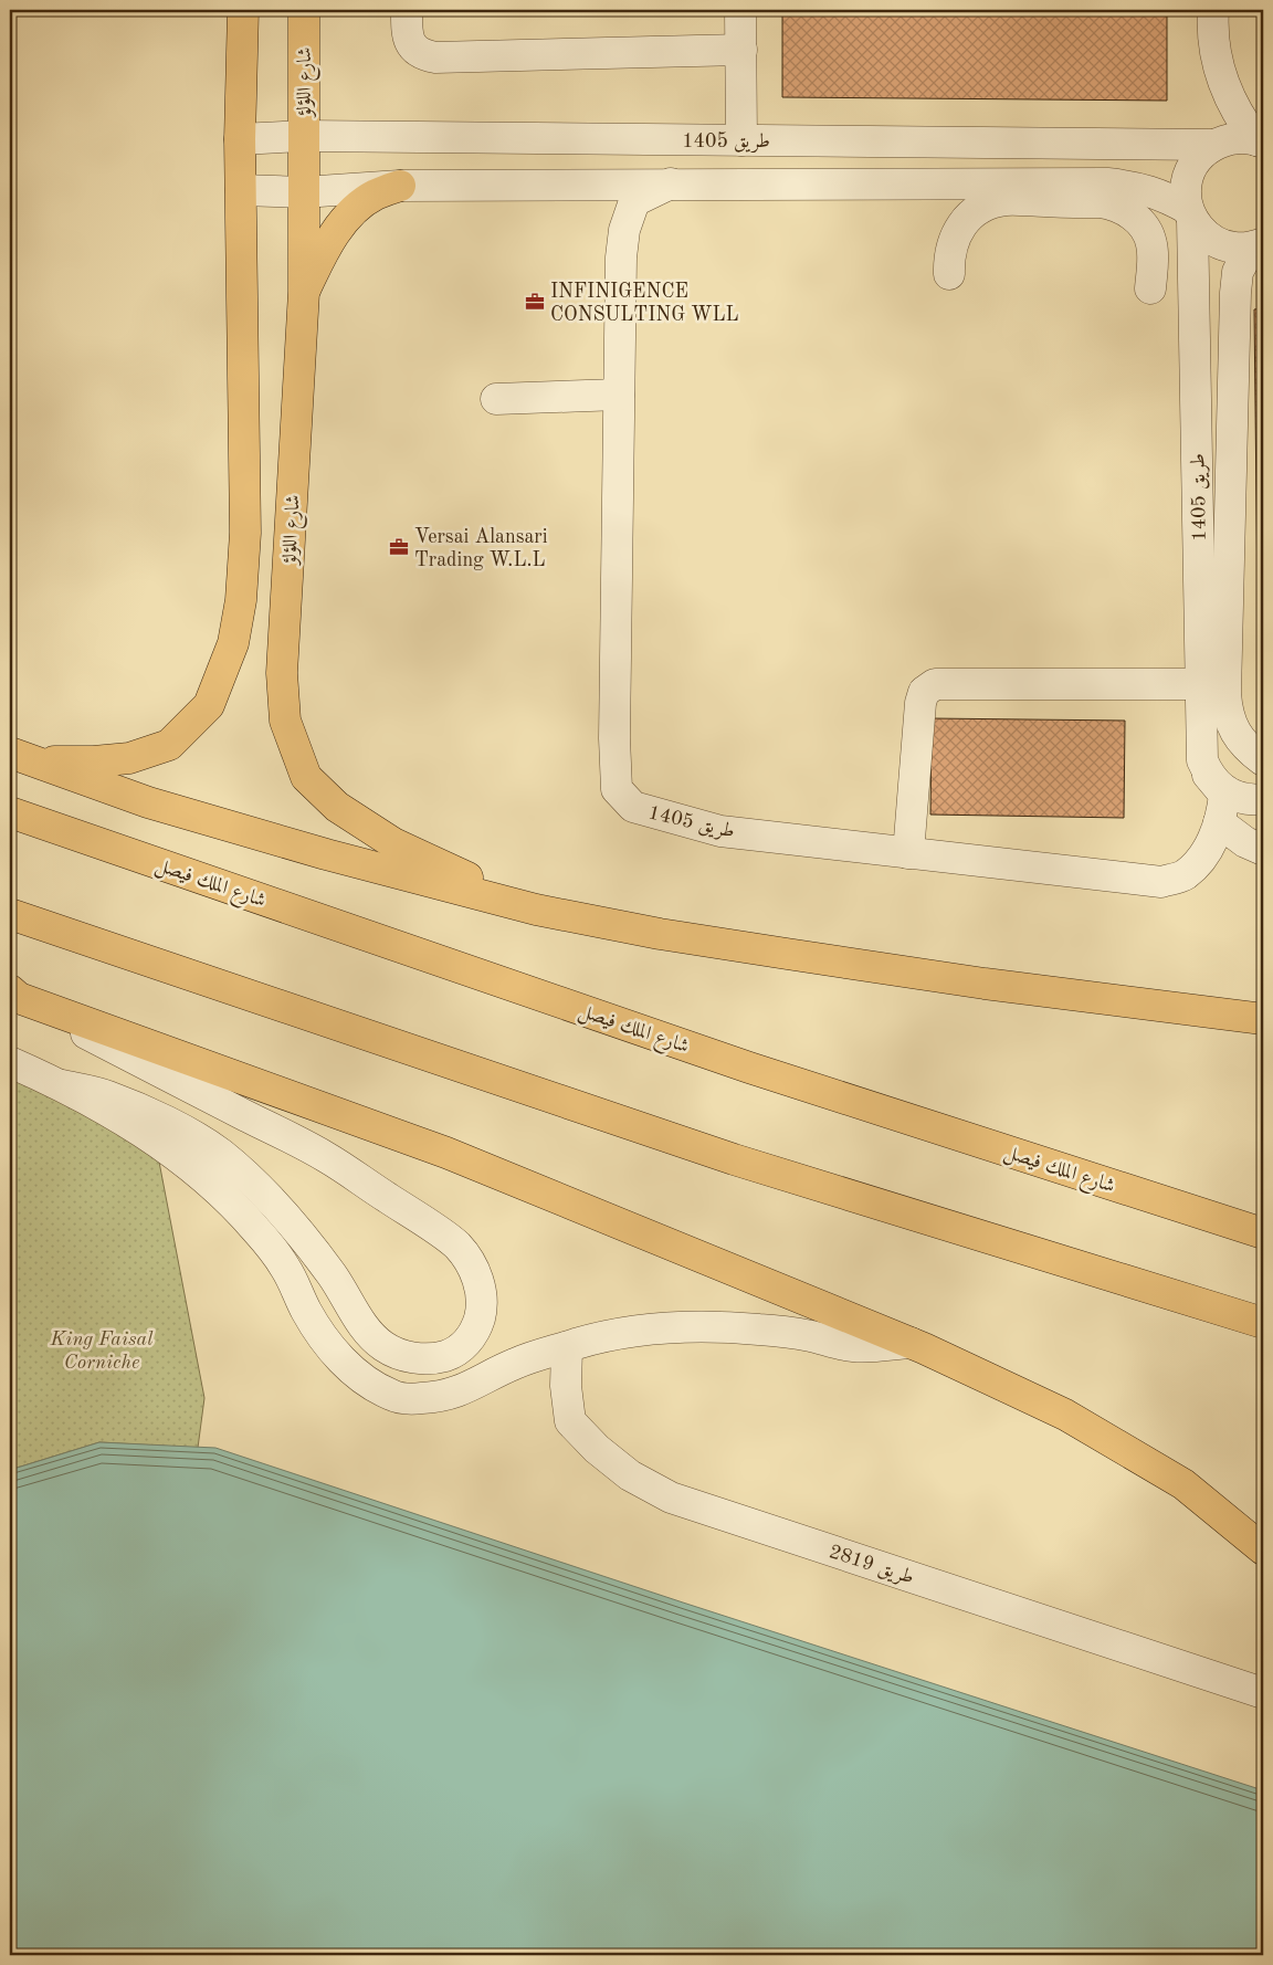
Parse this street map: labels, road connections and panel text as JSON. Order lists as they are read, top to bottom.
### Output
{
  "streets": {
    "main road": ["شارع اللؤلؤ", "شارع الملك فيصل"],
    "street": ["طريق 1405", "طريق 2819"]
  },
  "crossings": [
    ["شارع اللؤلؤ", "طريق 1405"]
  ],
  "parks": ["King Faisal Corniche"],
  "places": {
    "office": ["INFINIGENCE CONSULTING WLL", "Versai Alansari Trading W.L.L"]
  }
}
